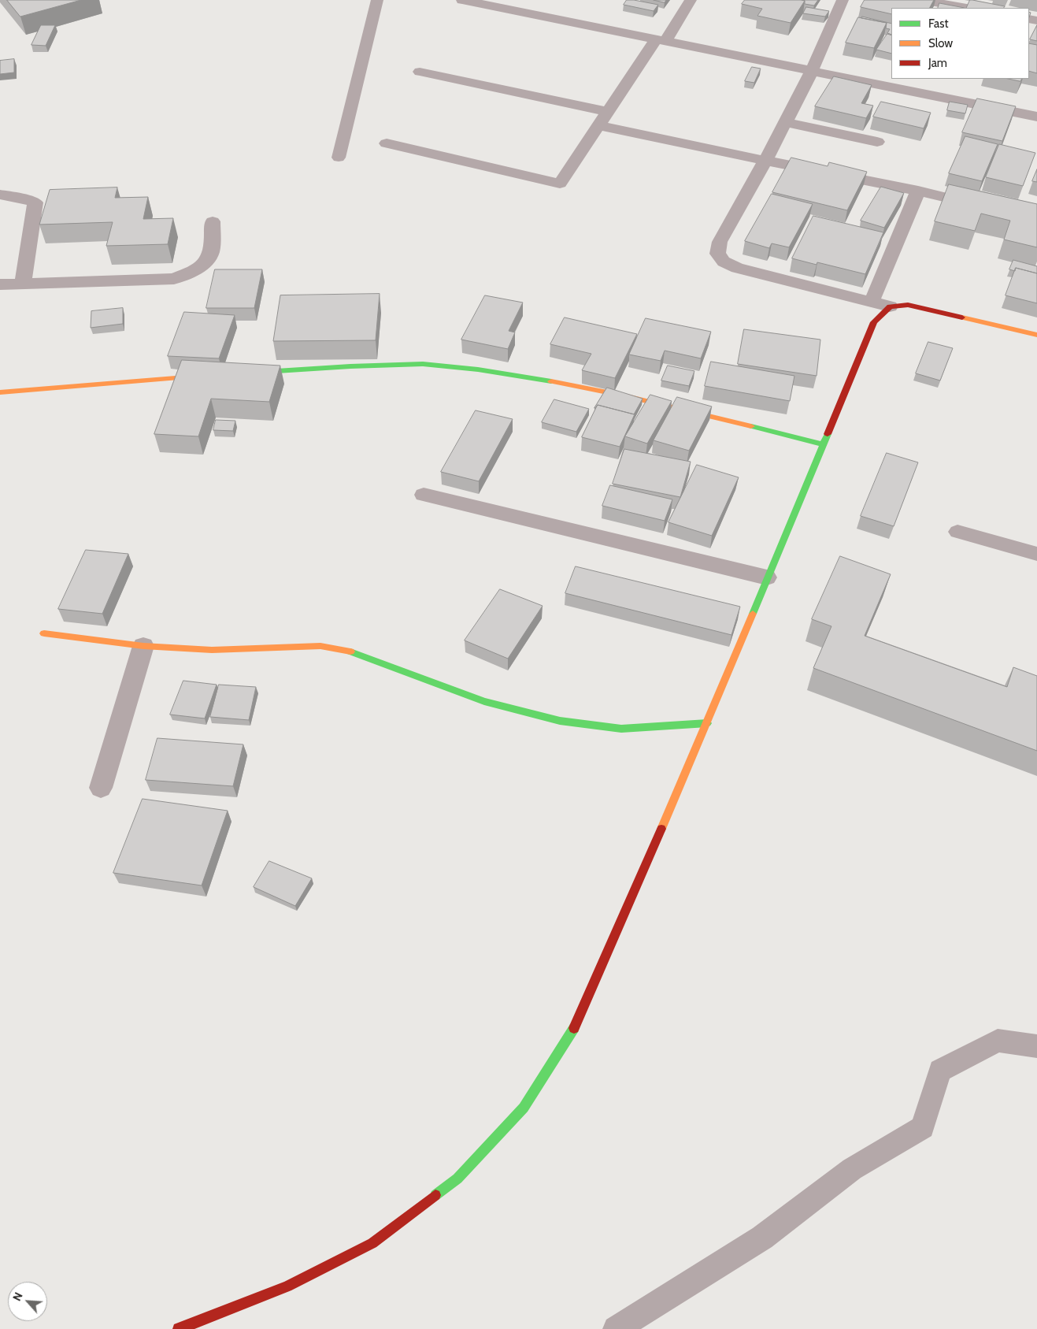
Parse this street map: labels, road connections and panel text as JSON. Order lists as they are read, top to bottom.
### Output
{
  "legend": ["Fast", "Slow", "Jam"],
  "north": "top left"
}
